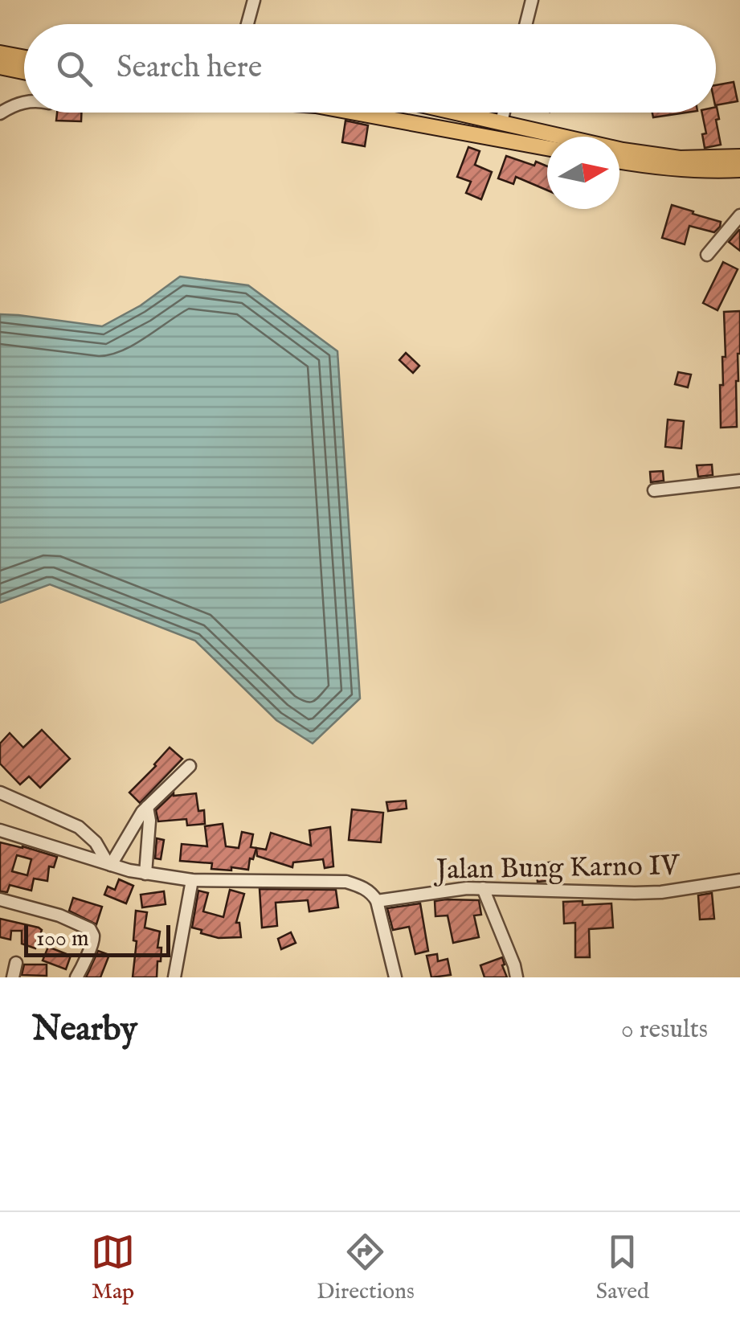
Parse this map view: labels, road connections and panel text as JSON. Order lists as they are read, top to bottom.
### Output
{
  "streets": {
    "street": ["Jalan Bung Karno IV"]
  },
  "scale_bar": "100 m",
  "north": "right",
  "page": {
    "search": "Search here",
    "scale": "100 m",
    "heading": ["Nearby", "0 results"],
    "nav": ["Map", "Directions", "Saved"]
  }
}
